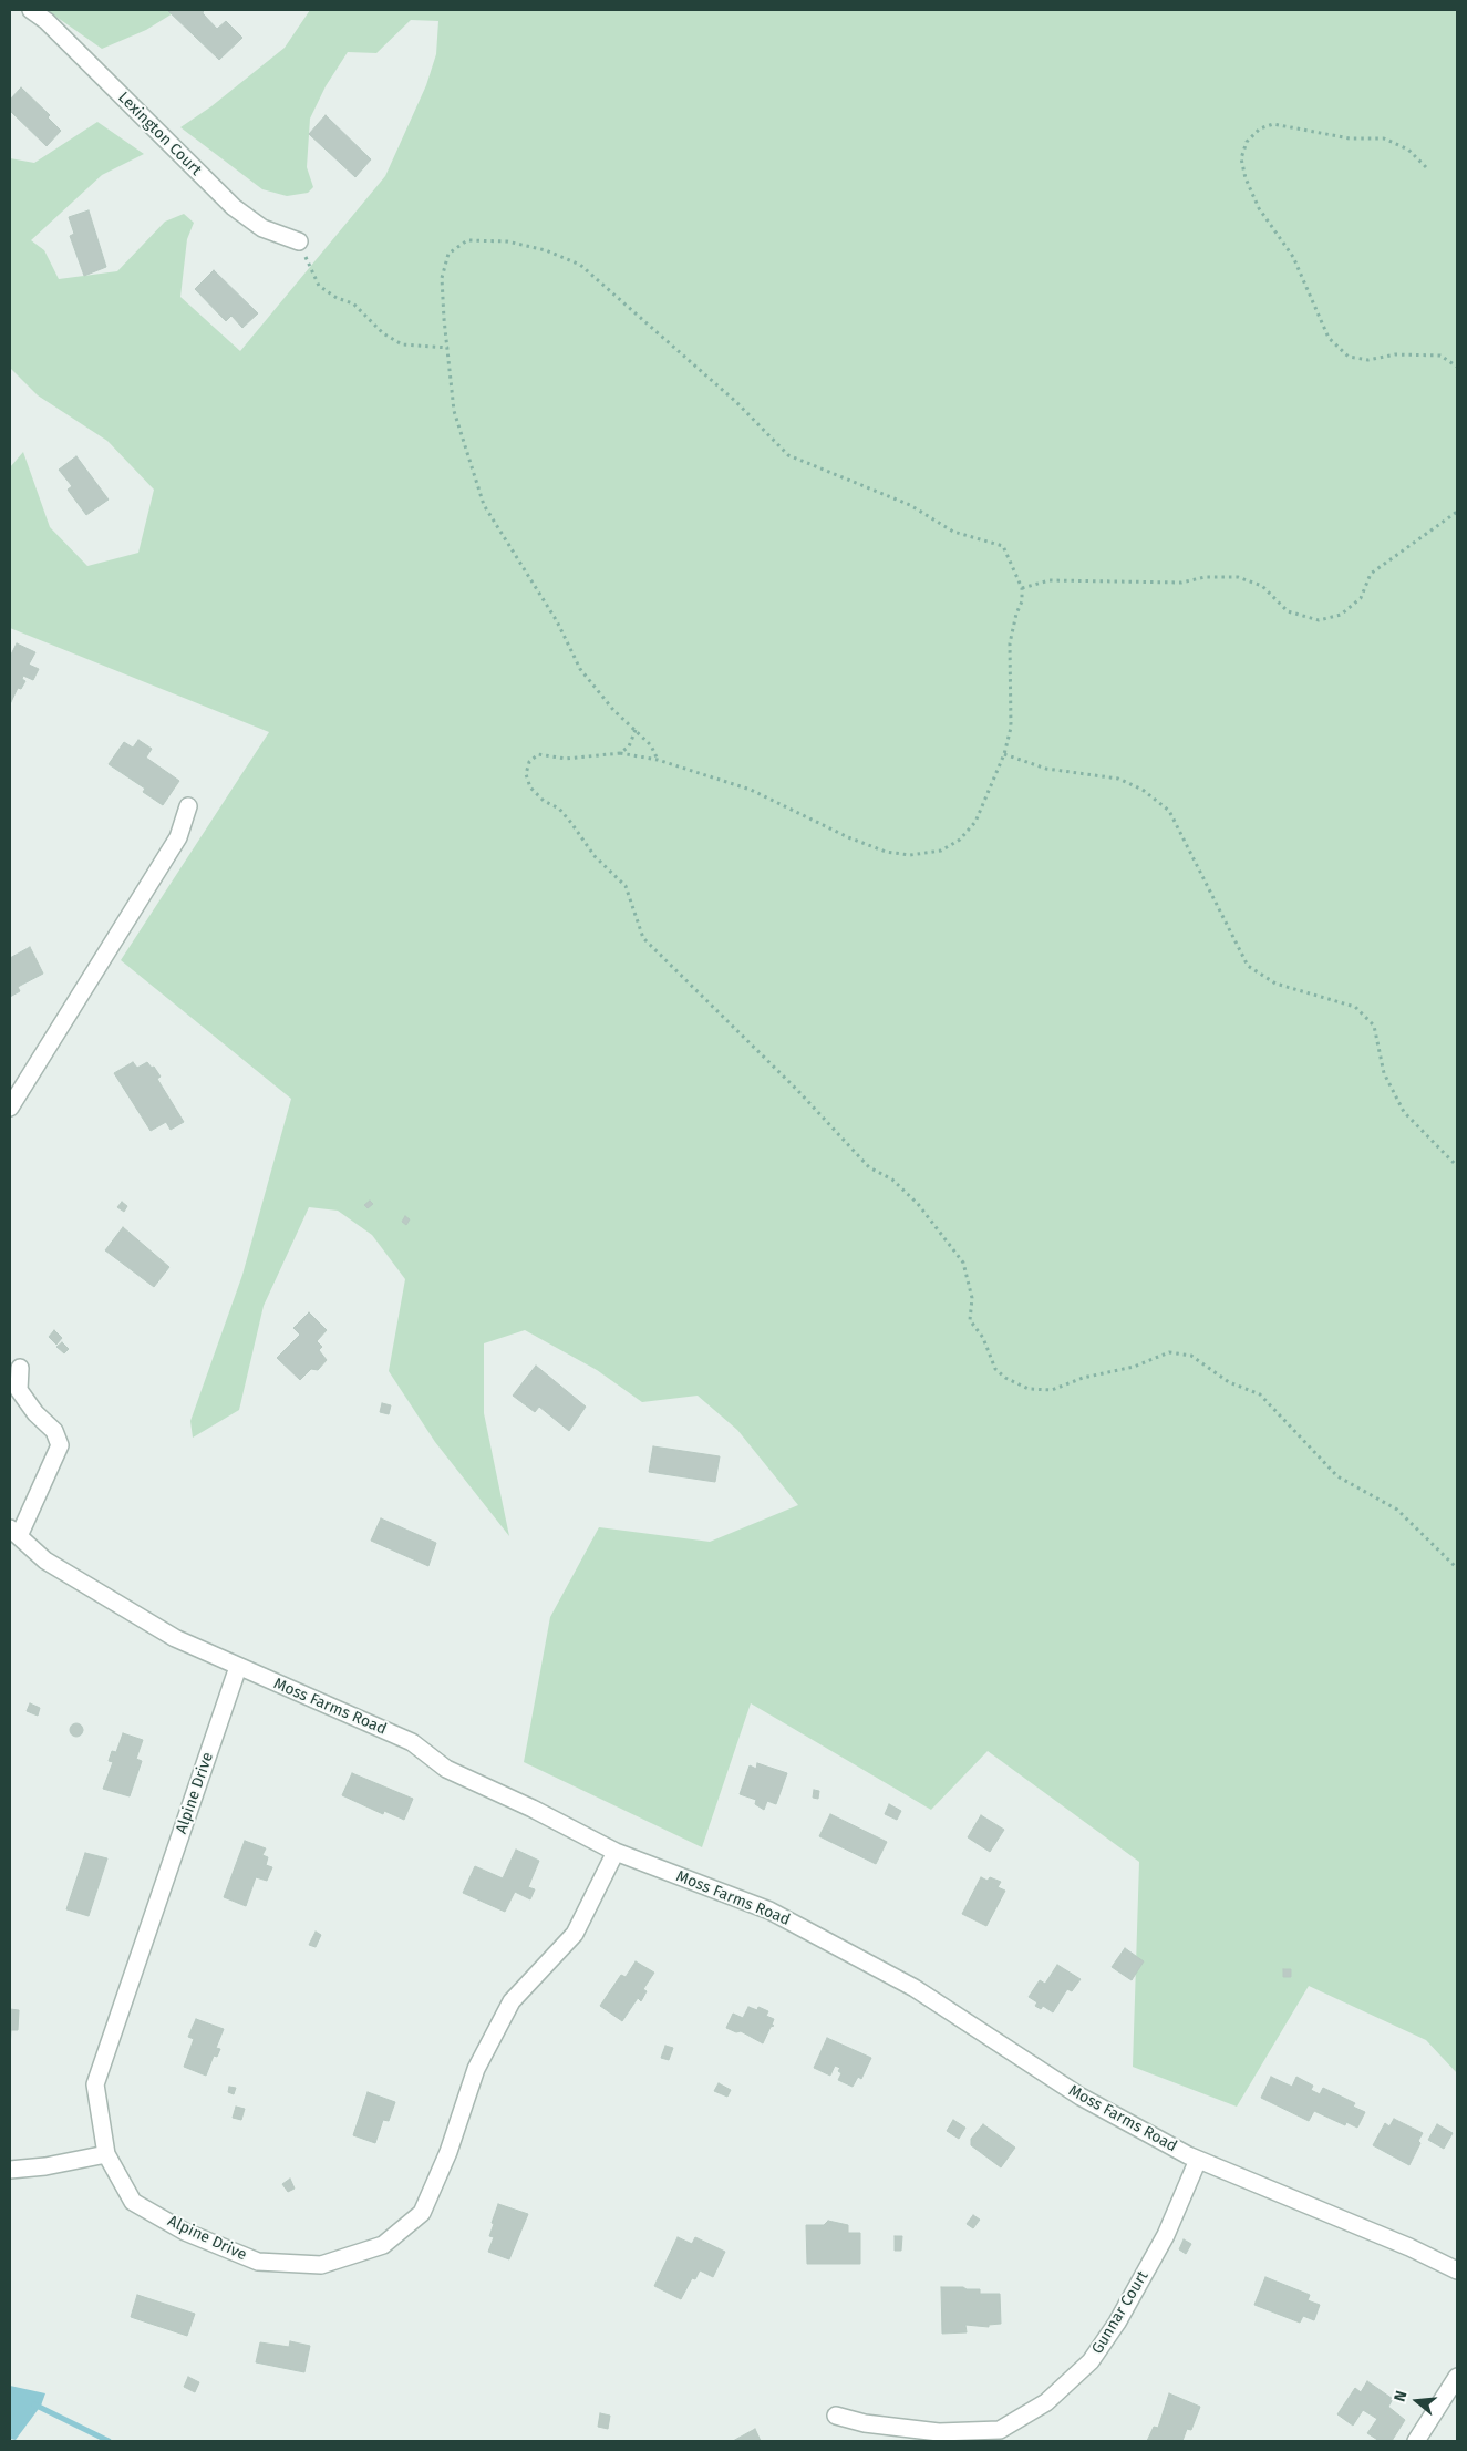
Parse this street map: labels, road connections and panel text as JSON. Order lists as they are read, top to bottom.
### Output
{
  "streets": {
    "street": [
      "Lexington Court",
      "Moss Farms Road",
      "Alpine Drive",
      "Gunnar Court"
    ]
  },
  "crossings": [
    ["Moss Farms Road", "Alpine Drive"],
    ["Moss Farms Road", "Gunnar Court"]
  ],
  "north": "left"
}
